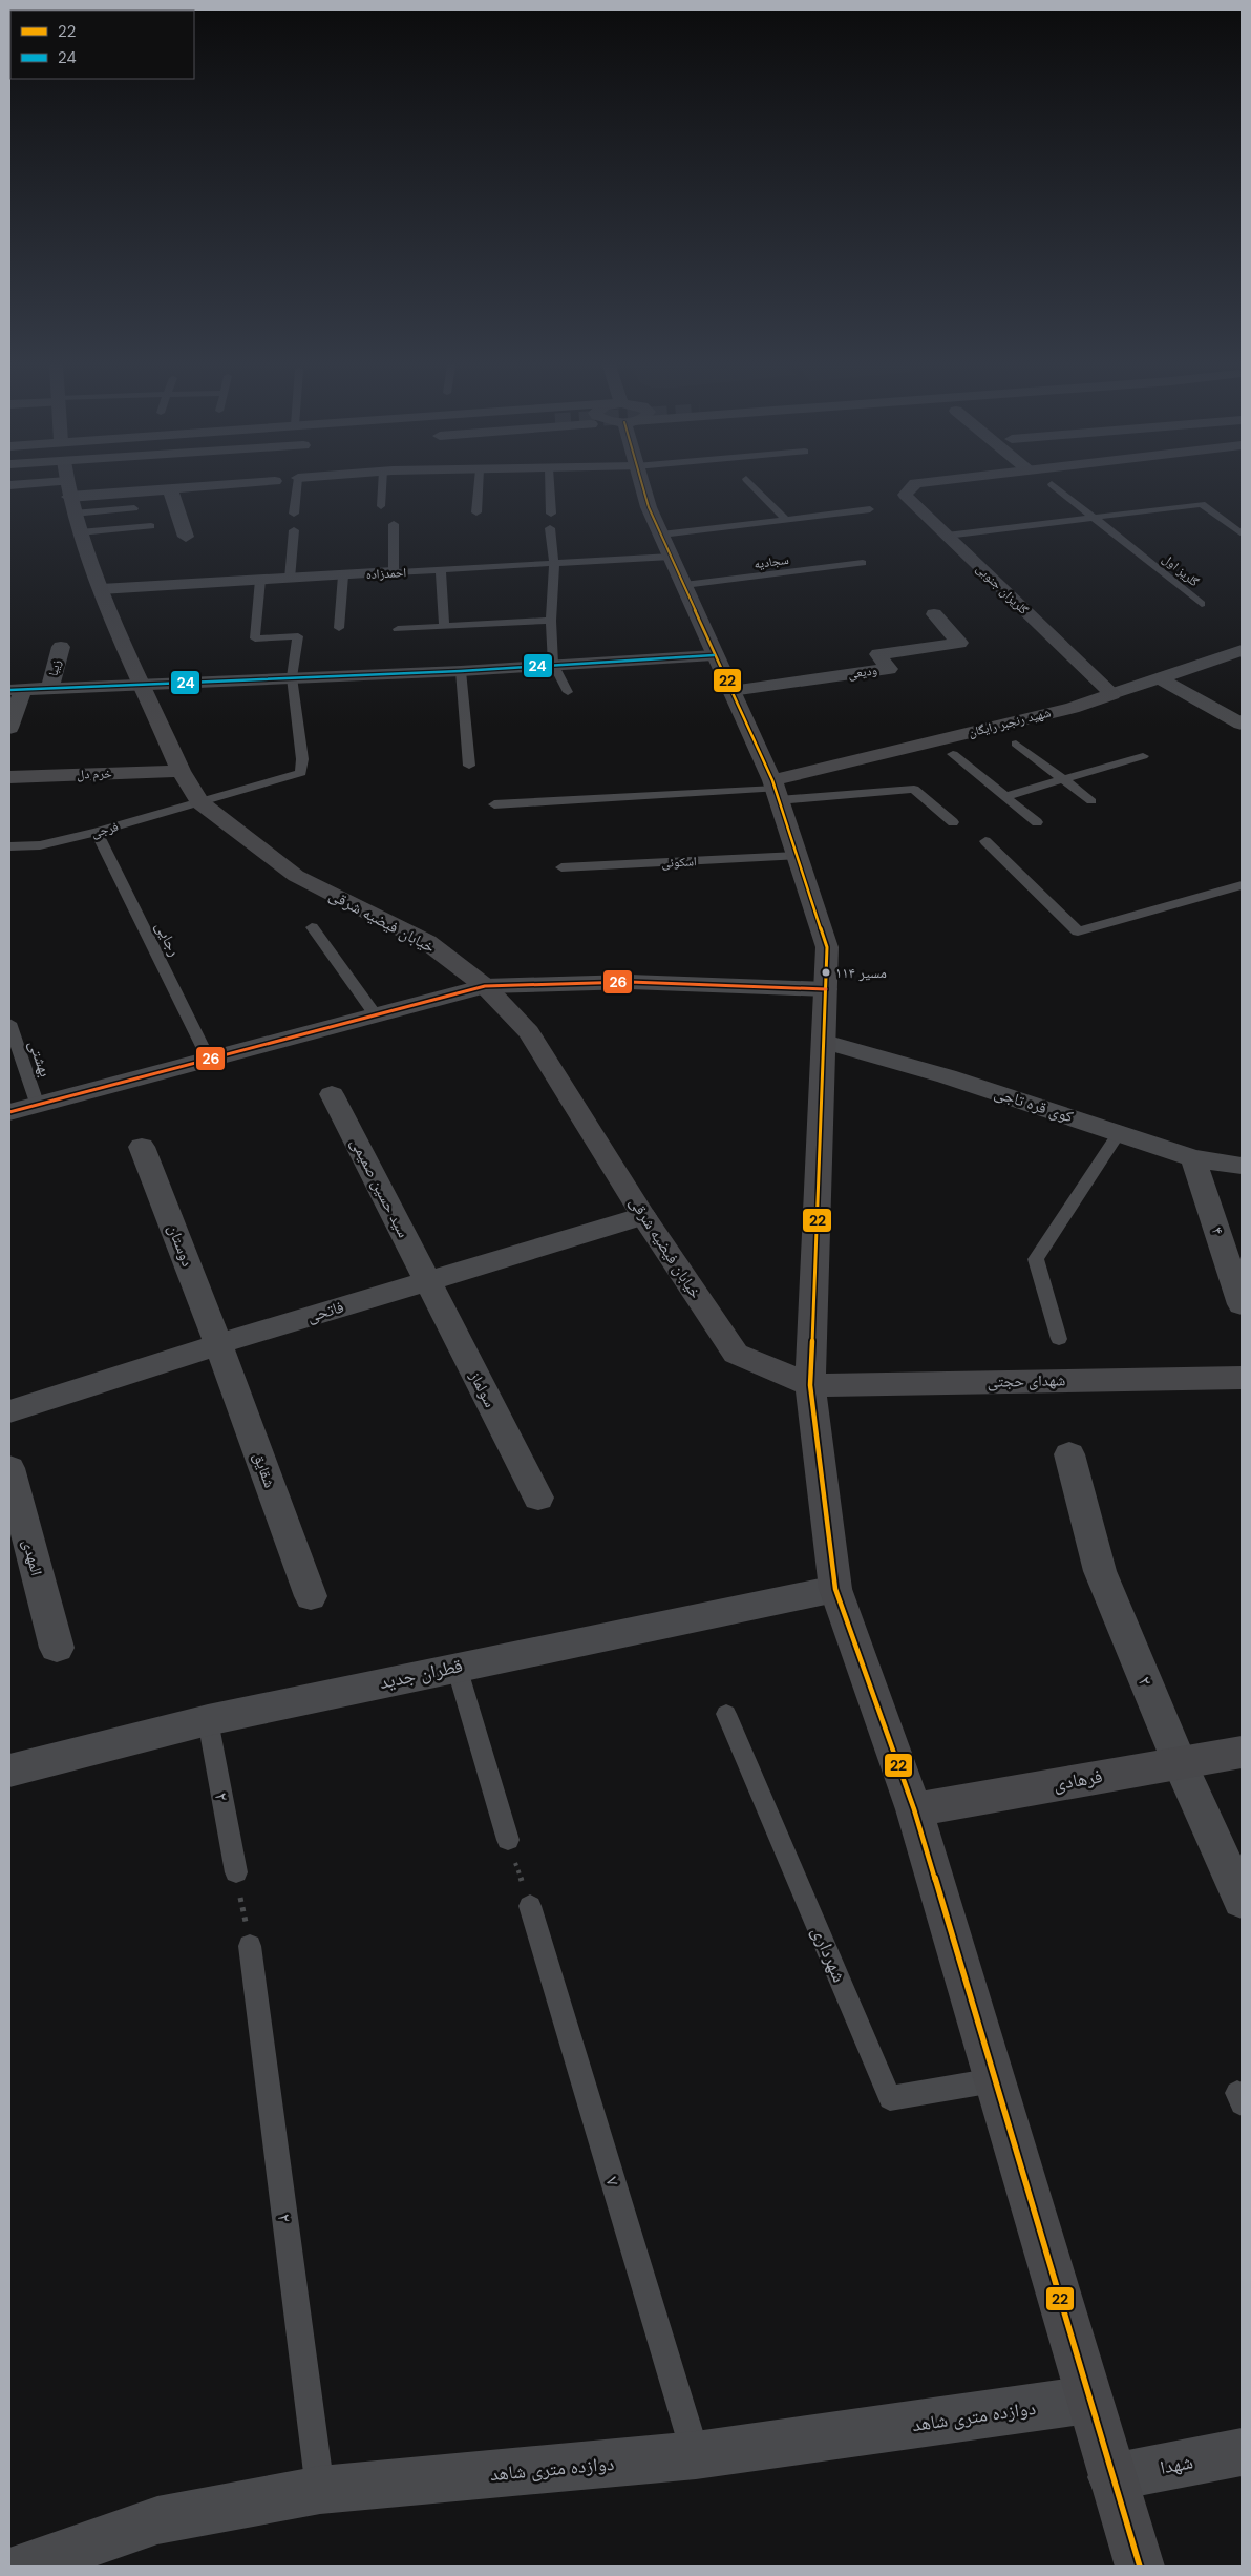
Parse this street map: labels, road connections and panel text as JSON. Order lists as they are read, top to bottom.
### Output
{
  "streets": {
    "street": [
      "احمدزاده",
      "گلریزان جنوبی",
      "زیبا",
      "ودیعی",
      "شهید رنجبر رایگان",
      "خرم دل",
      "خیابان فیضیه شرقی",
      "کوی قره تاجی",
      "سید حسین صمیمی",
      "۴",
      "دوستان",
      "فاتحی",
      "شهدای حجتی",
      "سولماز",
      "شقایق",
      "المهدی",
      "قطران جدید",
      "۲",
      "فرهادی",
      "دوازده متری شاهد",
      "شهدا"
    ],
    "lane": [
      "سجادیه",
      "گلریز اول",
      "فرجی",
      "اسکوئی",
      "رجایی",
      "بهشتی",
      "شهرداری",
      "۷"
    ]
  },
  "crossings": [
    ["سجادیه", "احمدزاده"],
    ["احمدزاده", "خیابان فیضیه شرقی"],
    ["گلریزان جنوبی", "شهید رنجبر رایگان"],
    ["خرم دل", "خیابان فیضیه شرقی"],
    ["فرجی", "خیابان فیضیه شرقی"],
    ["فرجی", "رجایی"],
    ["خیابان فیضیه شرقی", "فاتحی"],
    ["خیابان فیضیه شرقی", "شهدای حجتی"],
    ["کوی قره تاجی", "۴"],
    ["سید حسین صمیمی", "فاتحی"],
    ["سید حسین صمیمی", "سولماز"],
    ["دوستان", "فاتحی"],
    ["دوستان", "شقایق"],
    ["فاتحی", "سولماز"],
    ["فاتحی", "شقایق"],
    ["قطران جدید", "۲"],
    ["۲", "فرهادی"],
    ["۲", "دوازده متری شاهد"],
    ["۷", "دوازده متری شاهد"]
  ],
  "places": ["مسیر ۱۱۴"],
  "lines": ["transit line 22", "transit line 24", "transit line 26"],
  "legend": ["22", "24"]
}
